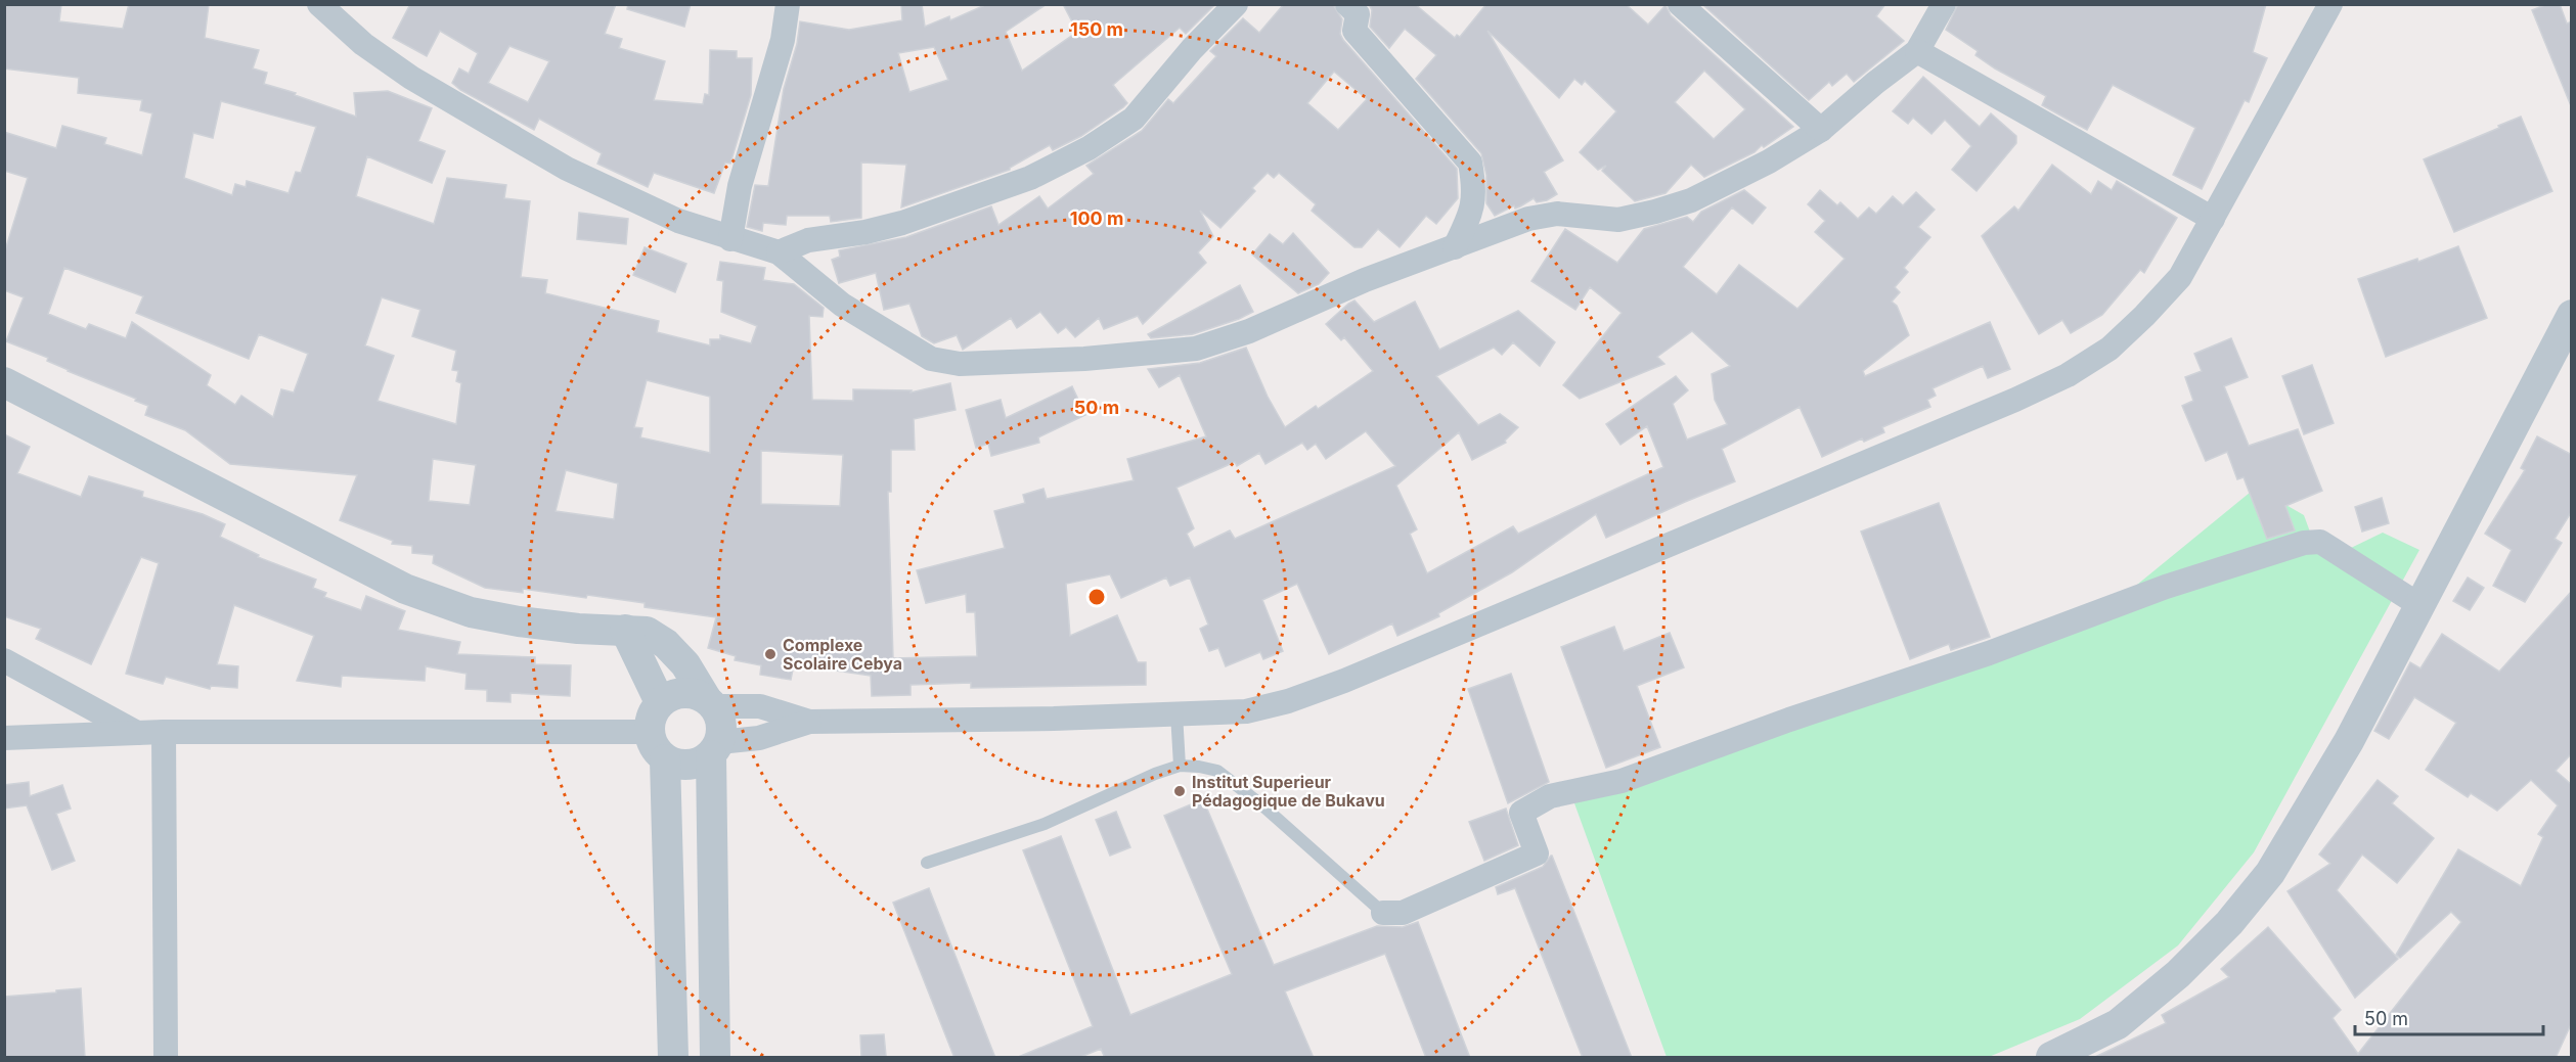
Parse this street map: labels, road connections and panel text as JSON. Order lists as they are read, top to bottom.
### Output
{
  "places": ["Complexe Scolaire Cebya", "Institut Superieur Pédagogique de Bukavu"],
  "scale_bar": "50 m",
  "rings": ["150 m", "100 m", "50 m"]
}
